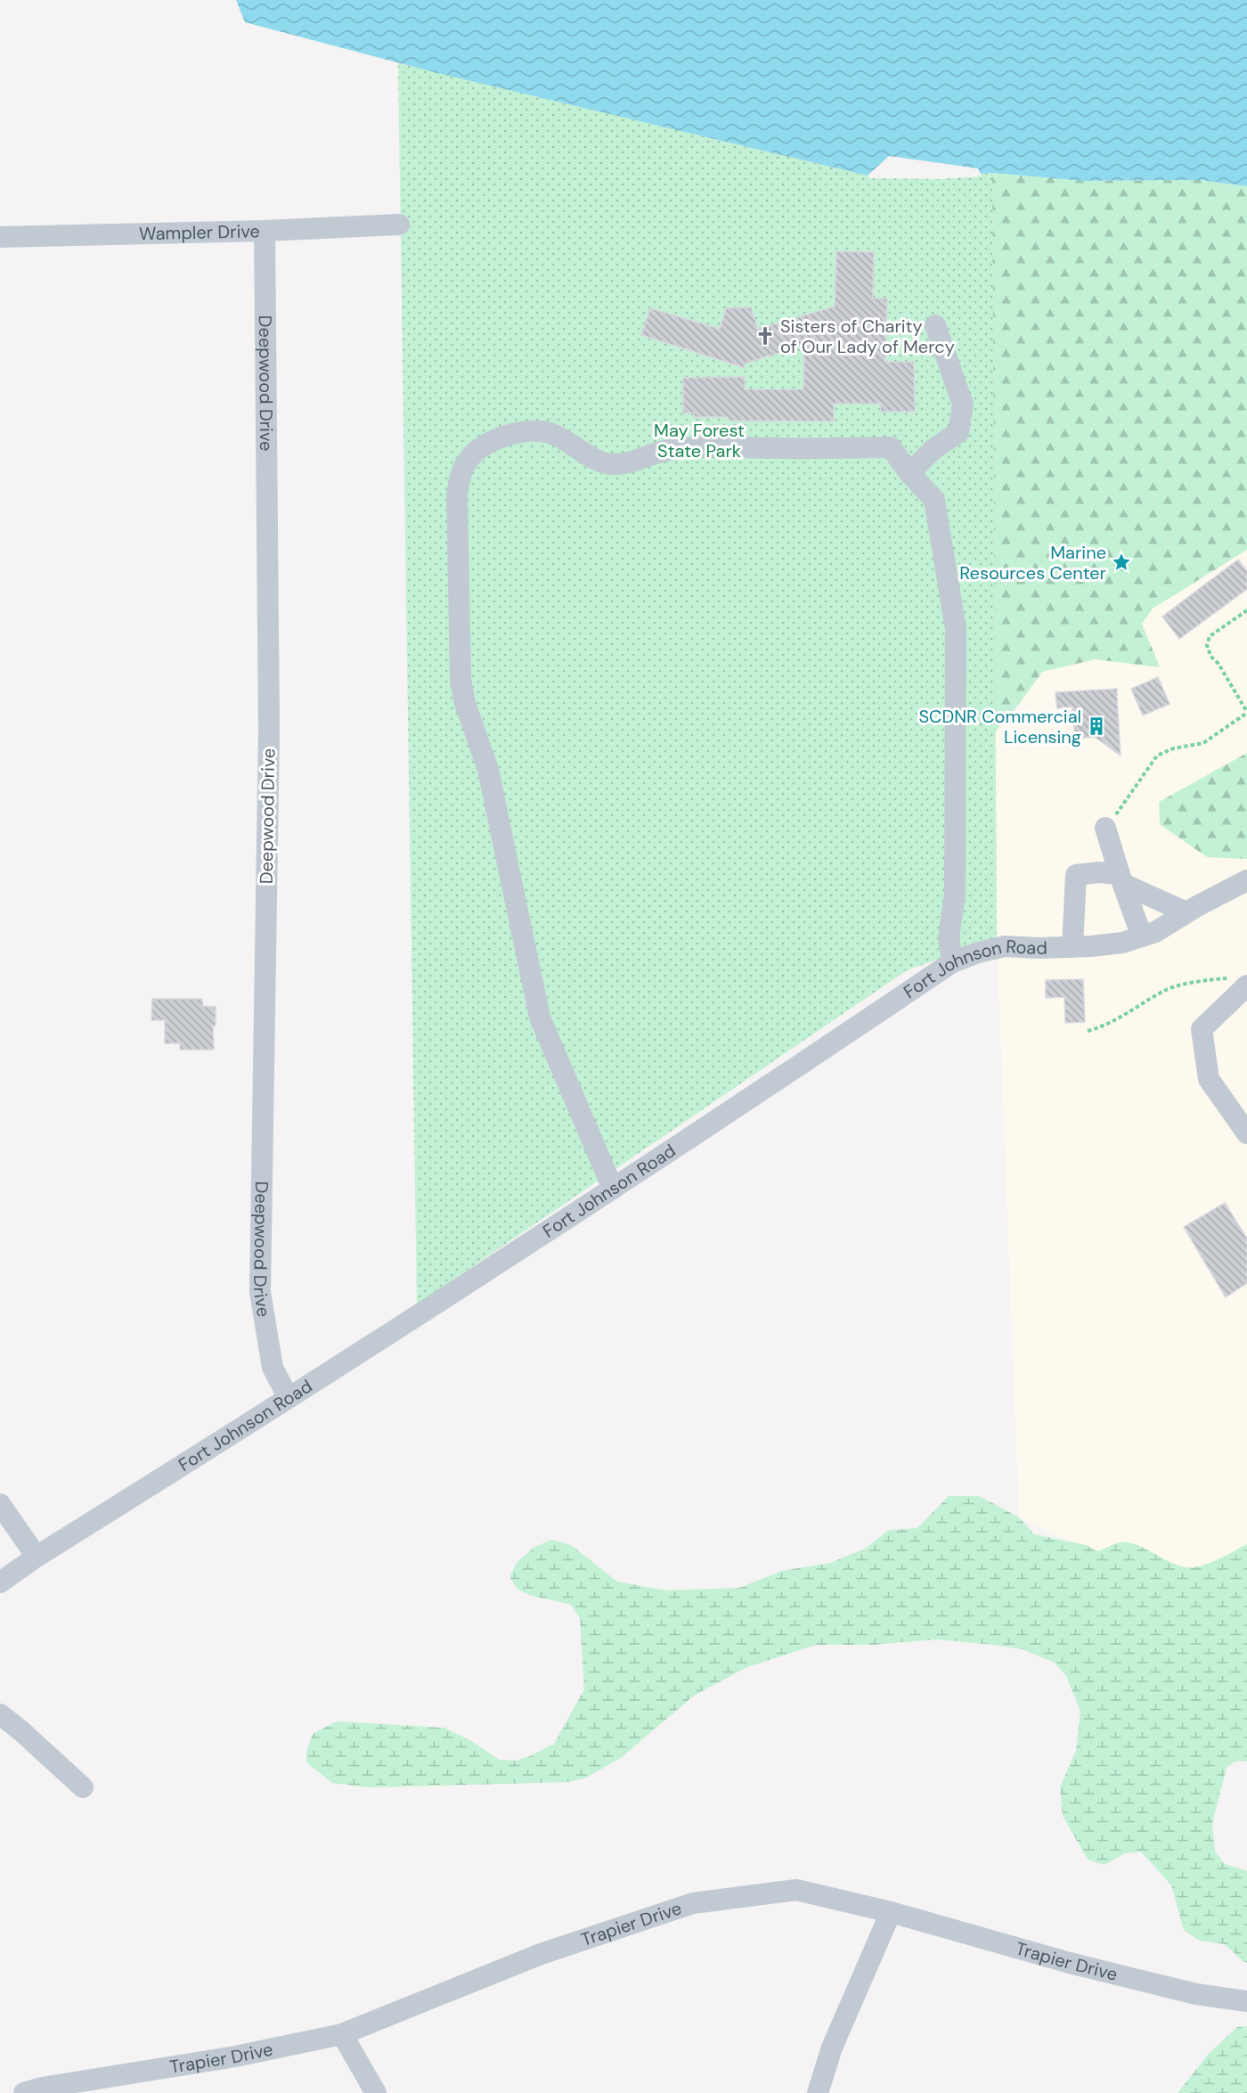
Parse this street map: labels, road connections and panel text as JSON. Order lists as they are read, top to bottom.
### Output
{
  "streets": {
    "street": [
      "Wampler Drive",
      "Deepwood Drive",
      "Fort Johnson Road",
      "Trapier Drive"
    ]
  },
  "crossings": [
    ["Wampler Drive", "Deepwood Drive"],
    ["Deepwood Drive", "Fort Johnson Road"]
  ],
  "parks": ["May Forest State Park"],
  "places": {
    "church": ["Sisters of Charity of Our Lady of Mercy"],
    "place": ["Marine Resources Center"],
    "building": ["SCDNR Commercial Licensing"]
  }
}
